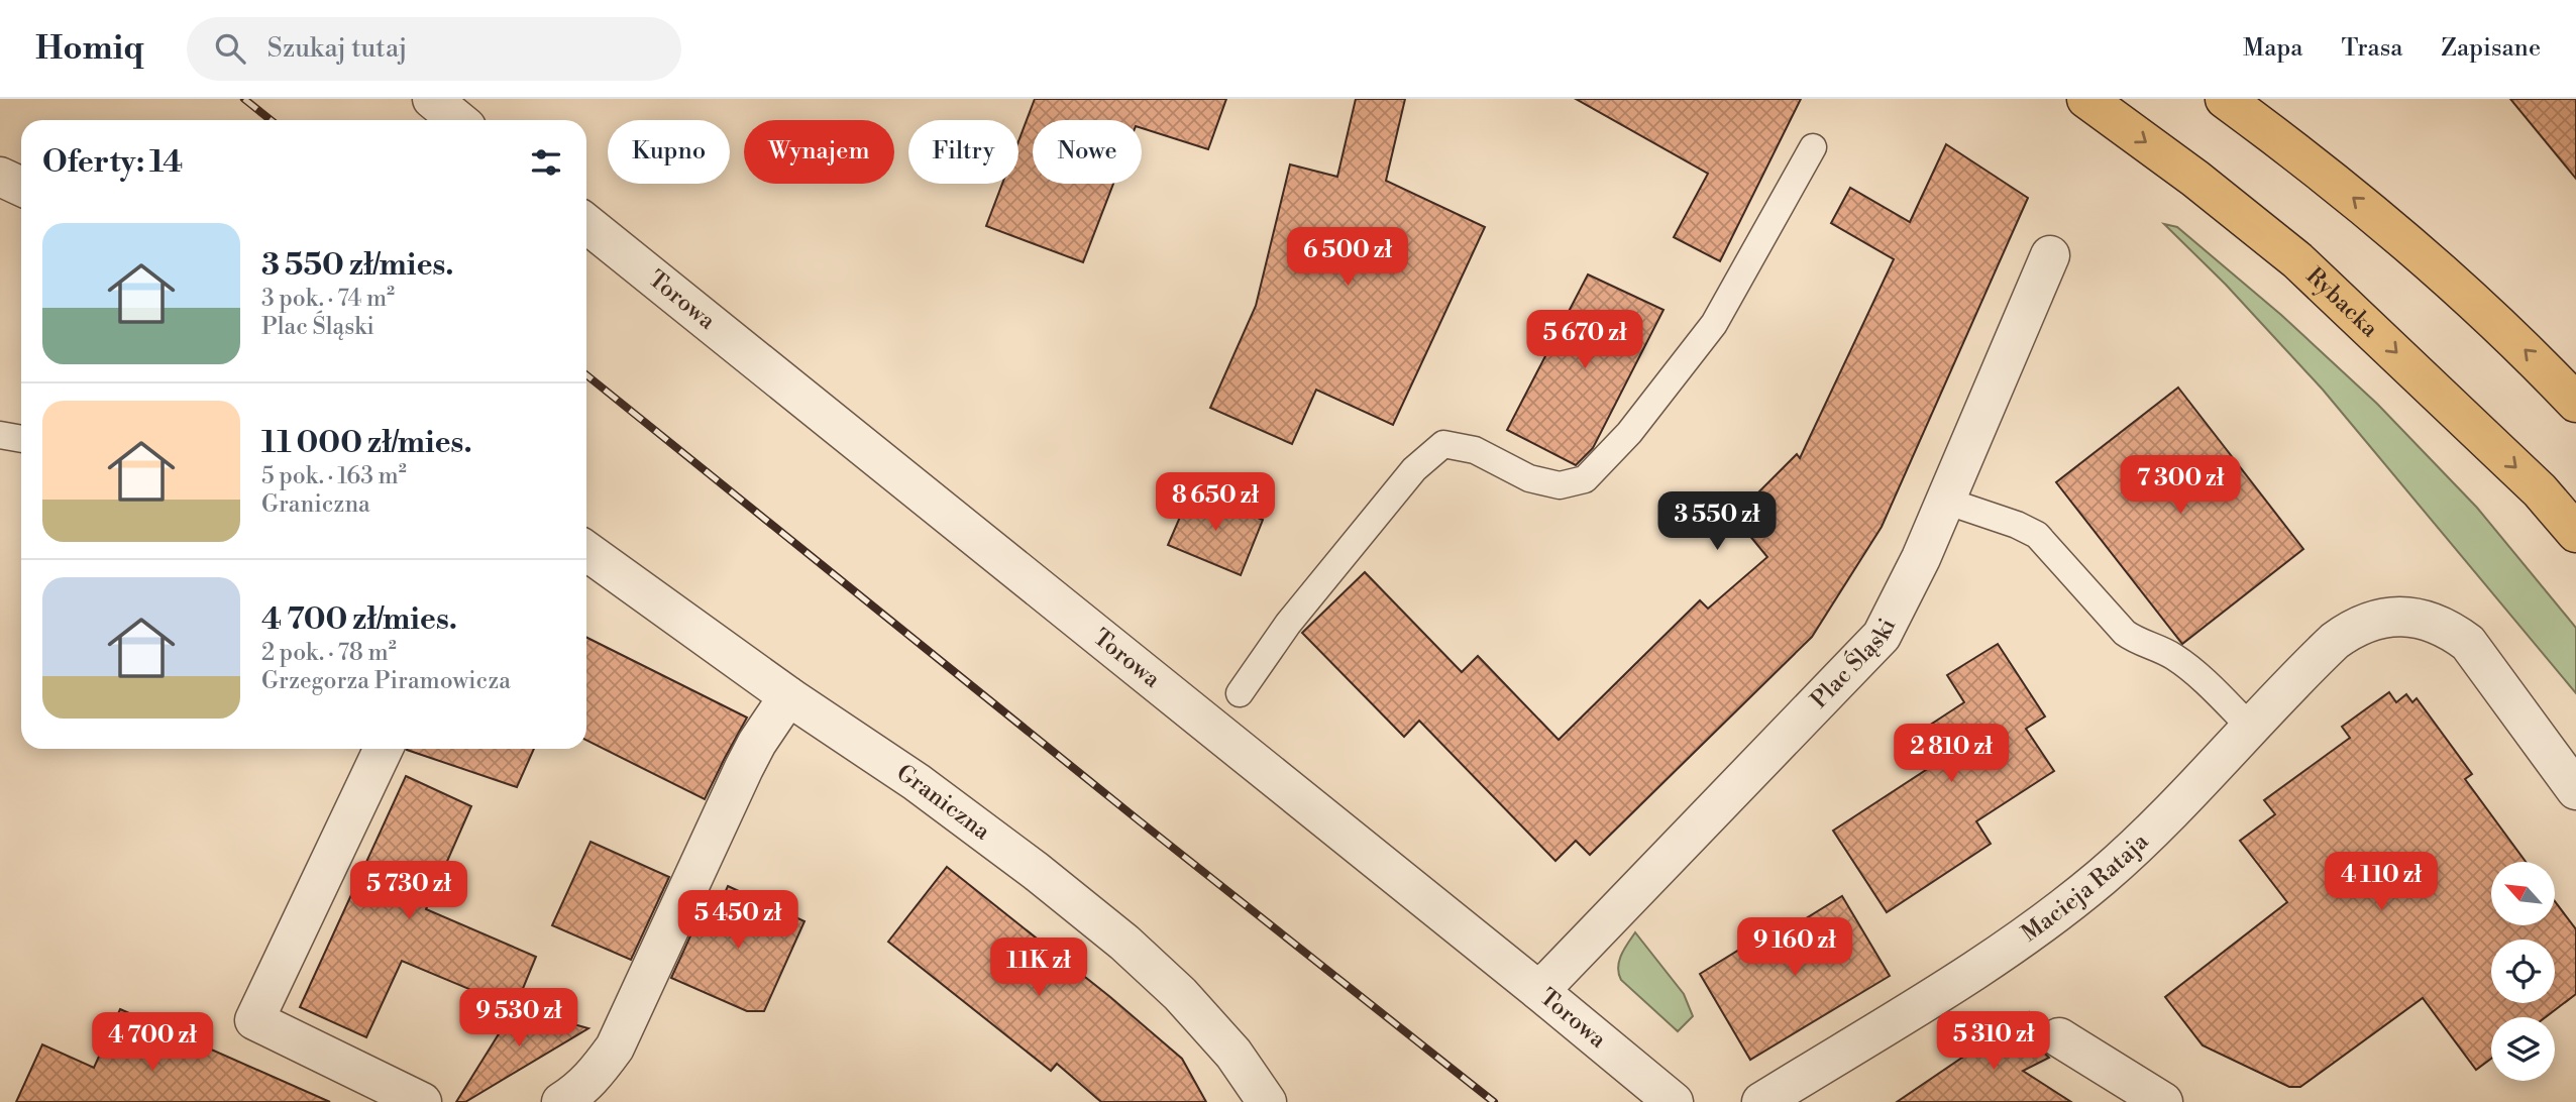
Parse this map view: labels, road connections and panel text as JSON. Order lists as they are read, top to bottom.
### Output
{
  "streets": {
    "main road": ["Rybacka"],
    "street": [
      "Torowa",
      "Plac Śląski",
      "Graniczna",
      "Macieja Rataja"
    ]
  },
  "crossings": [
    ["Torowa", "Plac Śląski"]
  ],
  "north": "top left",
  "page": {
    "header": "Homiq",
    "search": "Szukaj tutaj",
    "nav": ["Mapa", "Trasa", "Zapisane"],
    "chip": [
      "Kupno",
      "Wynajem",
      "Filtry",
      "Nowe"
    ],
    "heading": "Oferty: 14",
    "list": [
      {
        "name": "3 550 zł/mies.",
        "note": "3 pok. · 74 m² · Plac Śląski"
      },
      {
        "name": "11 000 zł/mies.",
        "note": "5 pok. · 163 m² · Graniczna"
      },
      {
        "name": "4 700 zł/mies.",
        "note": "2 pok. · 78 m² · Grzegorza Piramowicza"
      }
    ],
    "price": [
      "6 500 zł",
      "5 670 zł",
      "7 300 zł",
      "8 650 zł",
      "3 550 zł",
      "2 810 zł",
      "4 110 zł",
      "5 730 zł",
      "5 450 zł",
      "9 160 zł",
      "11K zł",
      "9 530 zł",
      "5 310 zł",
      "4 700 zł"
    ]
  }
}
